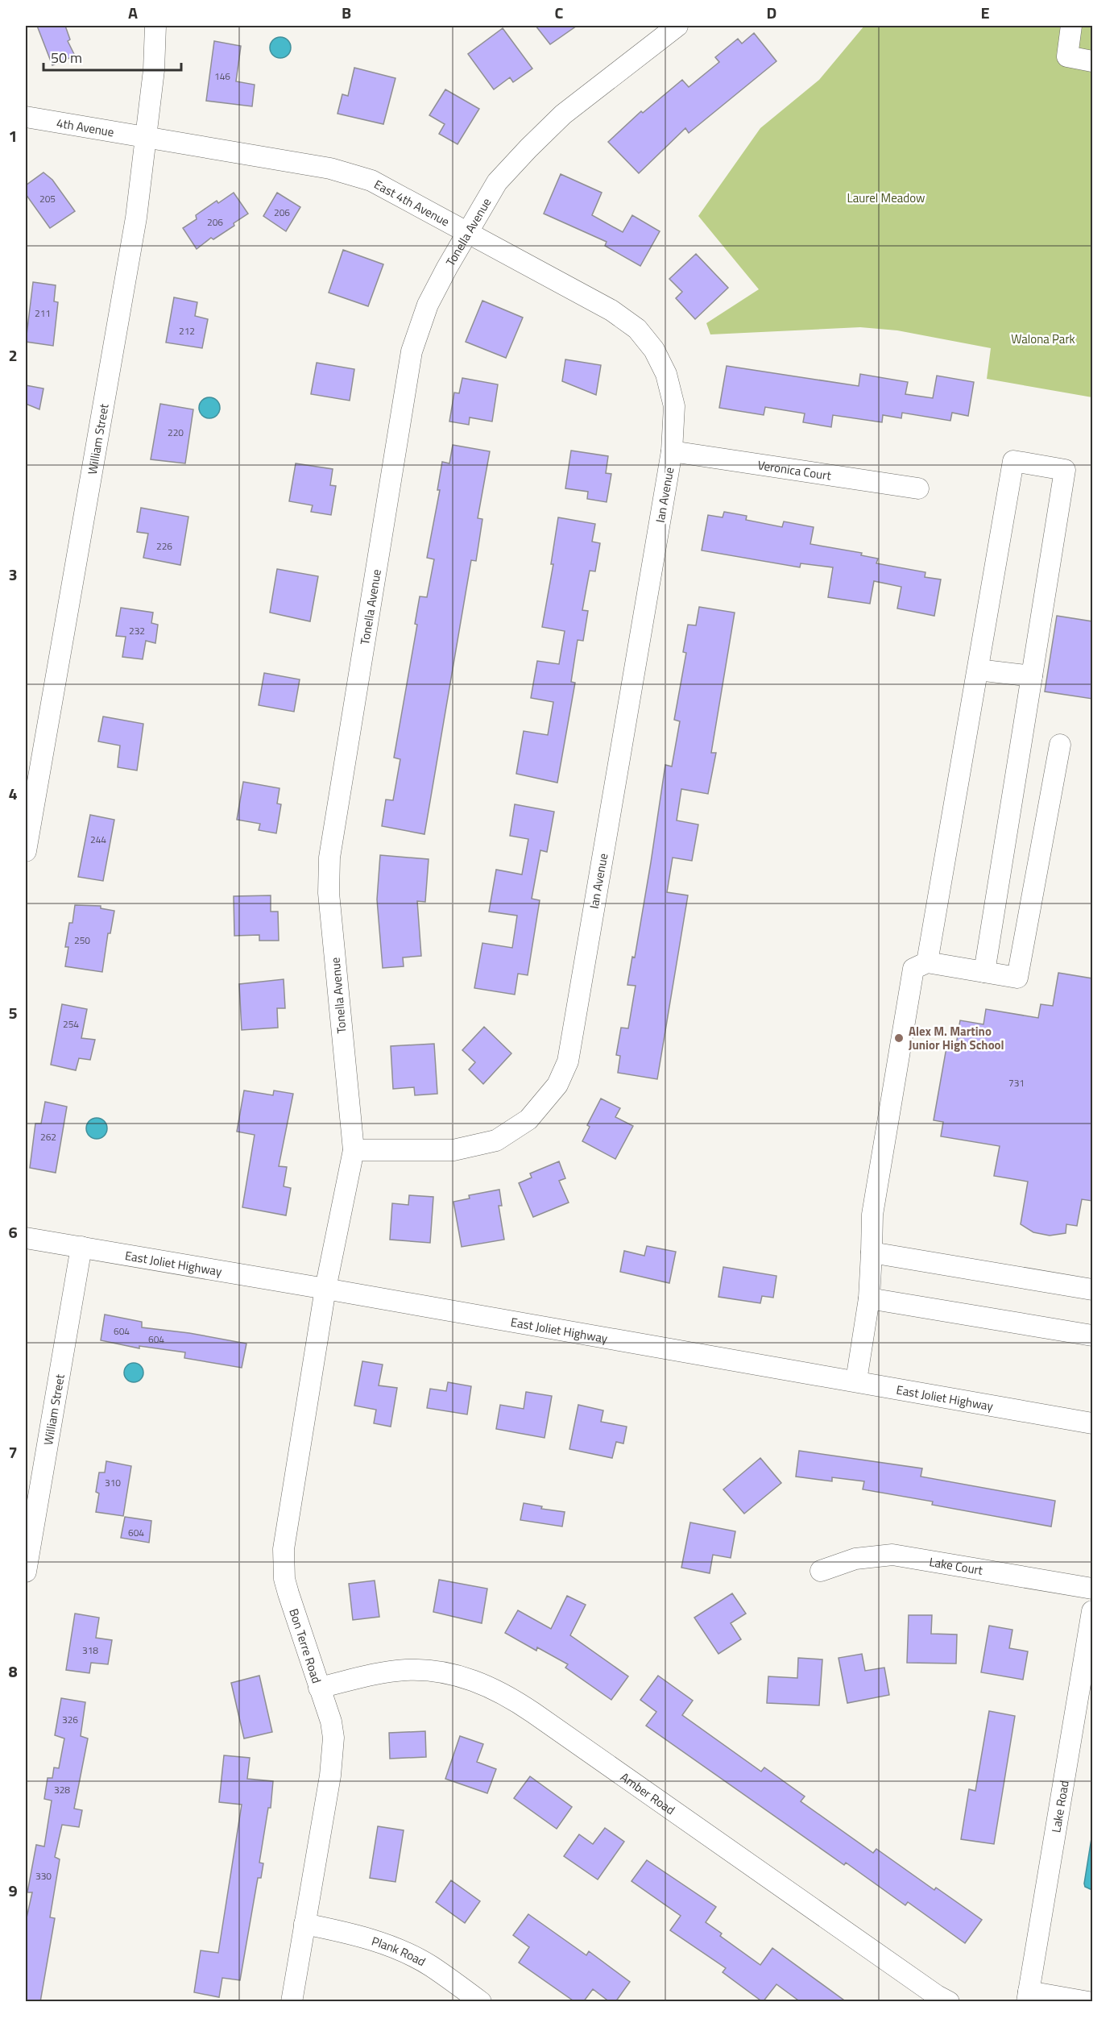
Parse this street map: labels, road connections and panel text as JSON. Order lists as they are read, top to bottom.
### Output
{
  "streets": {
    "street": [
      "4th Avenue",
      "East 4th Avenue",
      "Tonella Avenue",
      "William Street",
      "Veronica Court",
      "Ian Avenue",
      "East Joliet Highway",
      "Lake Court",
      "Bon Terre Road",
      "Amber Road",
      "Lake Road",
      "Plank Road"
    ]
  },
  "crossings": [
    ["4th Avenue", "East 4th Avenue"],
    ["4th Avenue", "William Street"],
    ["East 4th Avenue", "Tonella Avenue"],
    ["East 4th Avenue", "William Street"],
    ["East 4th Avenue", "Veronica Court"],
    ["East 4th Avenue", "Ian Avenue"],
    ["Tonella Avenue", "Ian Avenue"],
    ["Tonella Avenue", "East Joliet Highway"],
    ["Tonella Avenue", "Bon Terre Road"],
    ["William Street", "East Joliet Highway"],
    ["Veronica Court", "Ian Avenue"],
    ["East Joliet Highway", "Bon Terre Road"],
    ["Bon Terre Road", "Amber Road"],
    ["Bon Terre Road", "Plank Road"]
  ],
  "parks": ["Laurel Meadow", "Walona Park"],
  "places": ["Alex M. Martino Junior High School"],
  "house_numbers": [
    "146",
    "205",
    "206",
    "206",
    "211",
    "212",
    "220",
    "226",
    "232",
    "244",
    "250",
    "254",
    "731",
    "262",
    "604",
    "604",
    "310",
    "604",
    "318",
    "326",
    "328",
    "330"
  ],
  "scale_bar": "50 m",
  "grid": {
    "columns": [
      "A",
      "B",
      "C",
      "D",
      "E"
    ],
    "rows": [
      "1",
      "2",
      "3",
      "4",
      "5",
      "6",
      "7",
      "8",
      "9"
    ]
  }
}
